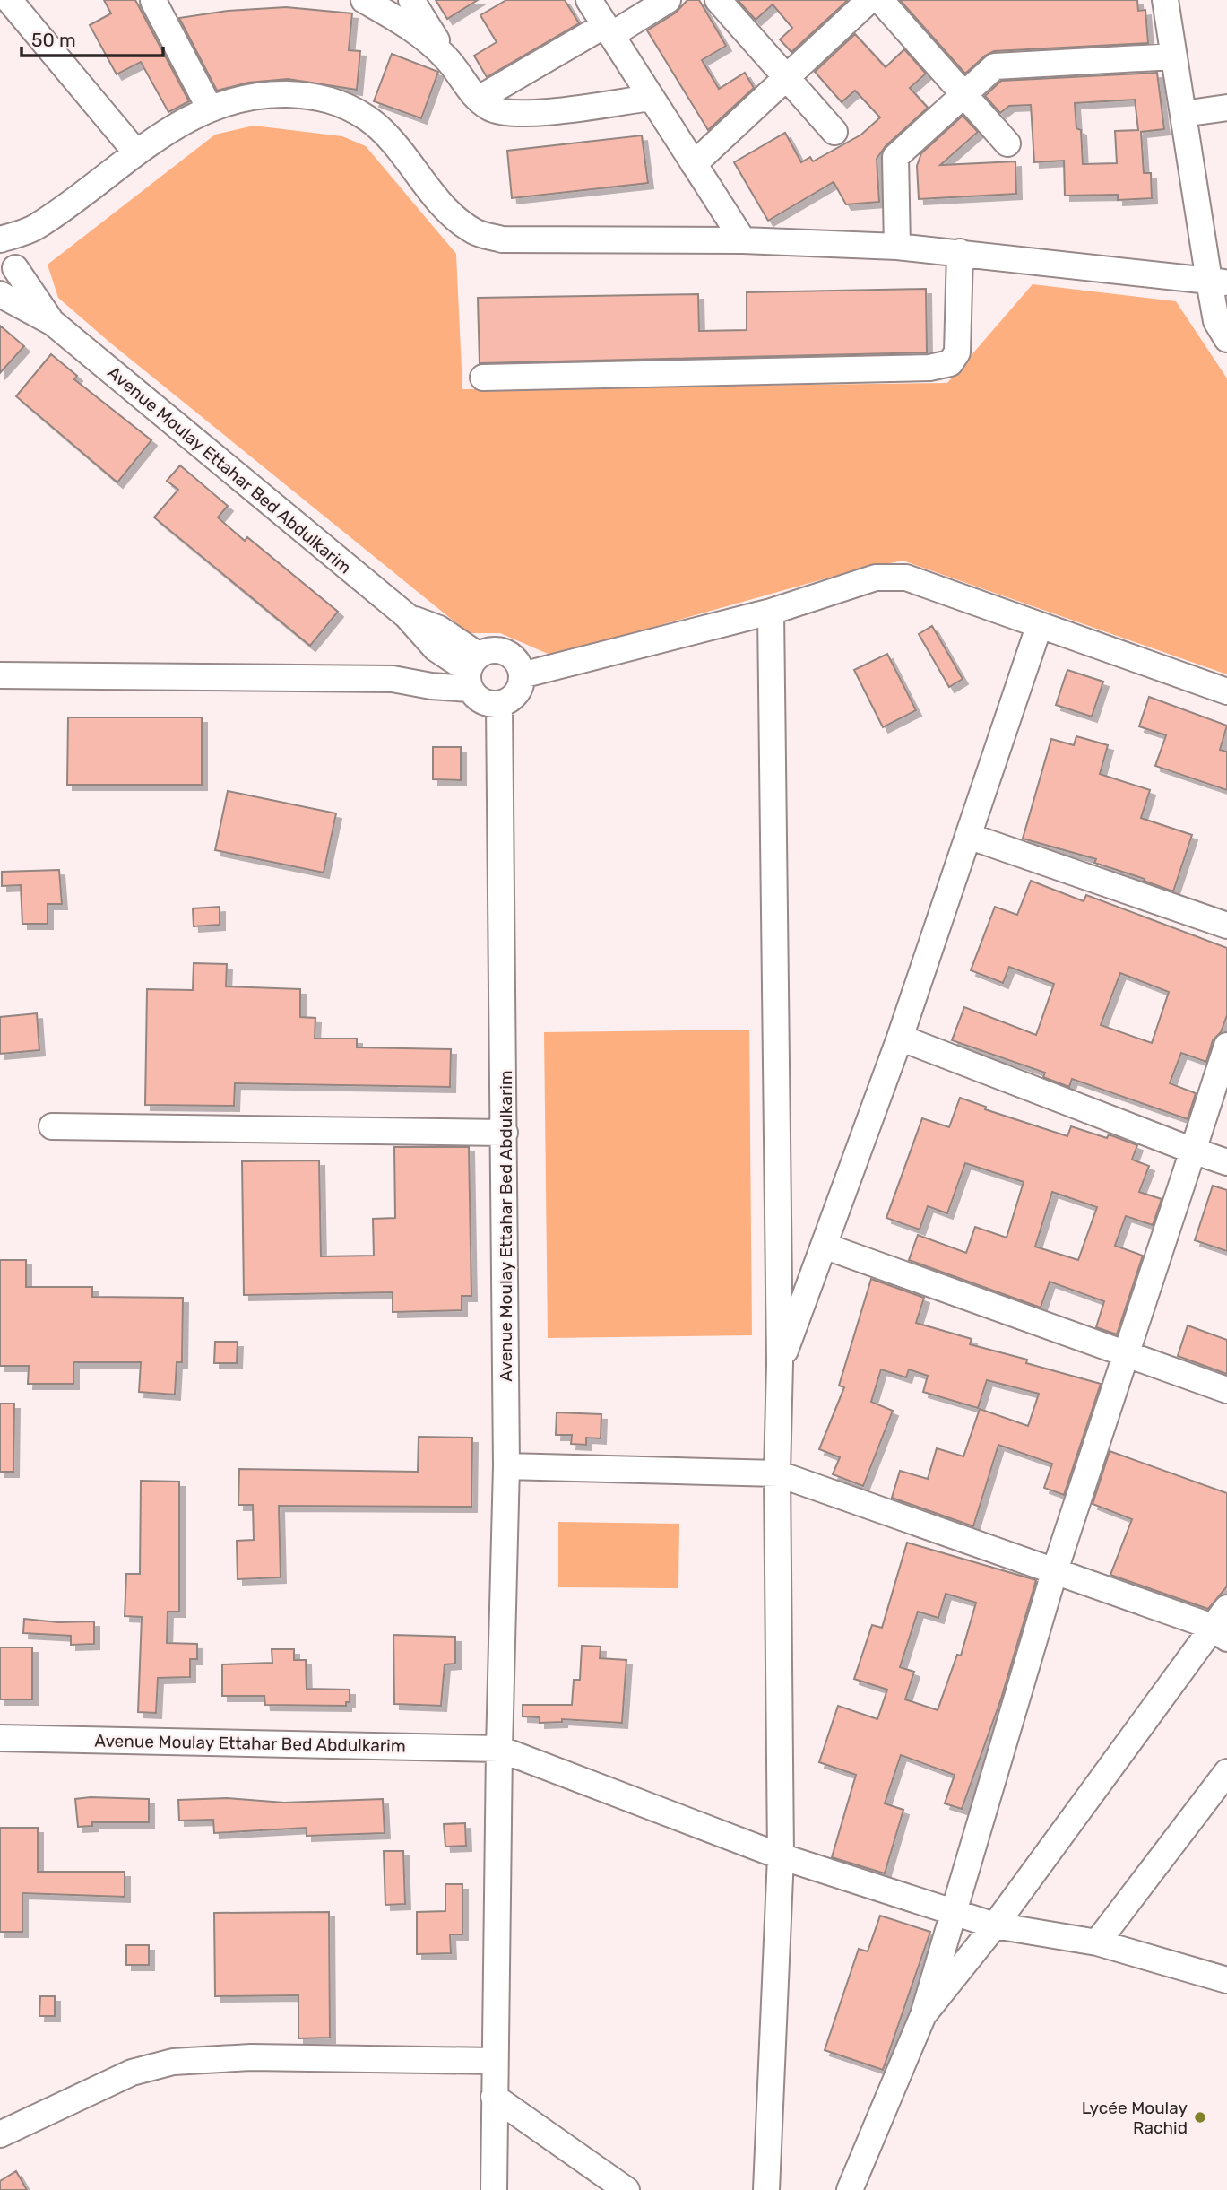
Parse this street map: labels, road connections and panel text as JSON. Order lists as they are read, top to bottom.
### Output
{
  "streets": {
    "street": ["Avenue Moulay Ettahar Bed Abdulkarim"]
  },
  "places": ["Lycée Moulay Rachid"],
  "scale_bar": "50 m"
}
